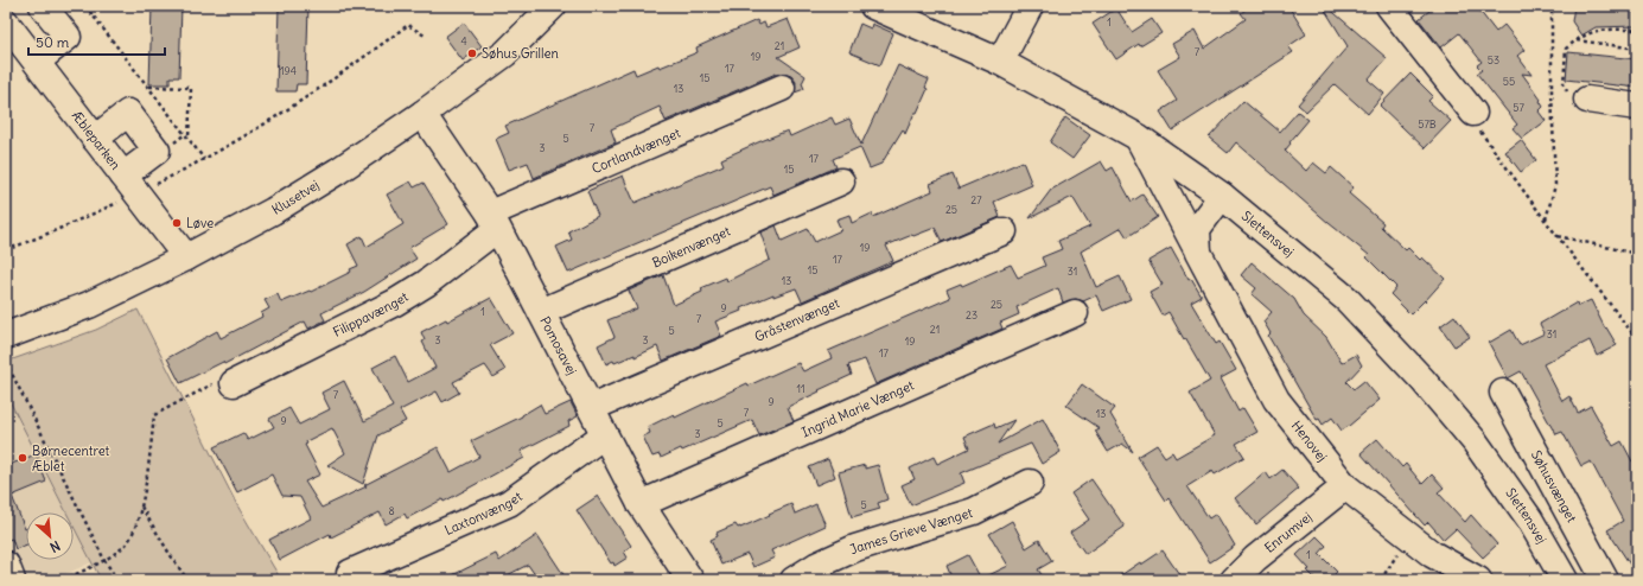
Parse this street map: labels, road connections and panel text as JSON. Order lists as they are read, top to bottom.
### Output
{
  "streets": {
    "street": [
      "Æbleparken",
      "Cortlandvænget",
      "Klusetvej",
      "Slettensvej",
      "Boikenvænget",
      "Filippavænget",
      "Gråstenvænget",
      "Pomosavej",
      "Ingrid Marie Vænget",
      "Henovej",
      "Søhusvænget",
      "Laxtonvænget",
      "James Grieve Vænget",
      "Enrumvej"
    ]
  },
  "crossings": [
    ["Æbleparken", "Klusetvej"],
    ["Cortlandvænget", "Filippavænget"],
    ["Cortlandvænget", "Pomosavej"],
    ["Klusetvej", "Pomosavej"],
    ["Slettensvej", "Henovej"],
    ["Boikenvænget", "Pomosavej"],
    ["Filippavænget", "Pomosavej"],
    ["Gråstenvænget", "Pomosavej"],
    ["Pomosavej", "Ingrid Marie Vænget"],
    ["Pomosavej", "Laxtonvænget"],
    ["Henovej", "Enrumvej"]
  ],
  "places": ["Søhus Grillen", "Løve", "Børnecentret Æblet"],
  "house_numbers": [
    "1",
    "4",
    "21",
    "7",
    "19",
    "53",
    "17",
    "194",
    "15",
    "55",
    "13",
    "57",
    "57B",
    "7",
    "5",
    "3",
    "17",
    "15",
    "27",
    "25",
    "19",
    "17",
    "15",
    "31",
    "13",
    "25",
    "9",
    "1",
    "23",
    "7",
    "21",
    "5",
    "31",
    "3",
    "3",
    "19",
    "17",
    "11",
    "7",
    "9",
    "7",
    "13",
    "9",
    "5",
    "3",
    "5",
    "8",
    "1"
  ],
  "scale_bar": "50 m",
  "north": "bottom right"
}
